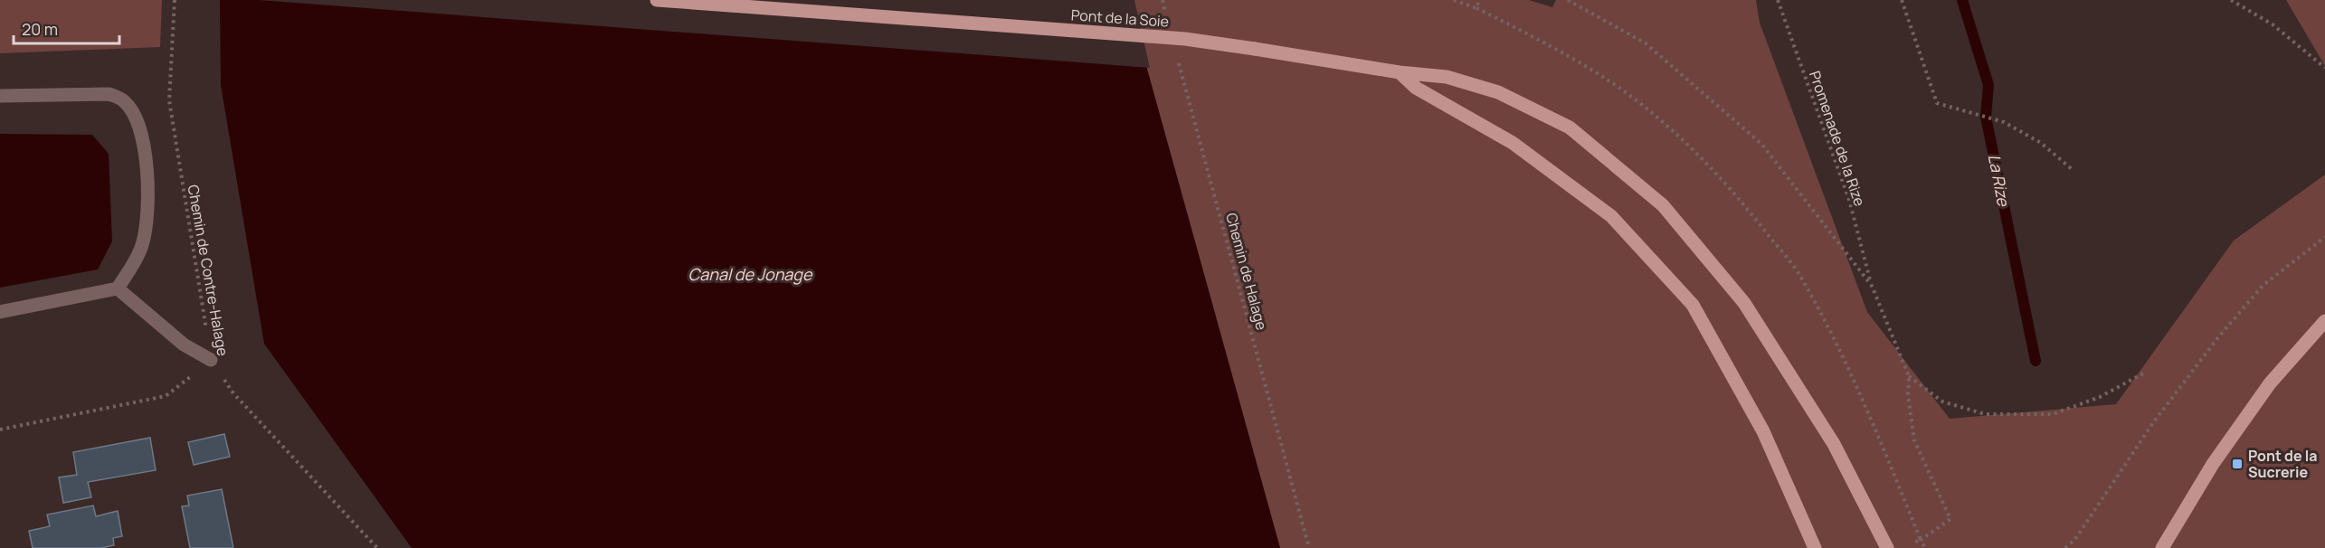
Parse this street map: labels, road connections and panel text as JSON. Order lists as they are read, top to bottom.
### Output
{
  "streets": {
    "main road": ["Pont de la Soie"],
    "path": ["Promenade de la Rize", "Chemin de Contre-Halage", "Chemin de Halage"]
  },
  "water": ["La Rize", "Canal de Jonage"],
  "places": {
    "transit": ["Pont de la Sucrerie"]
  },
  "scale_bar": "20 m"
}
